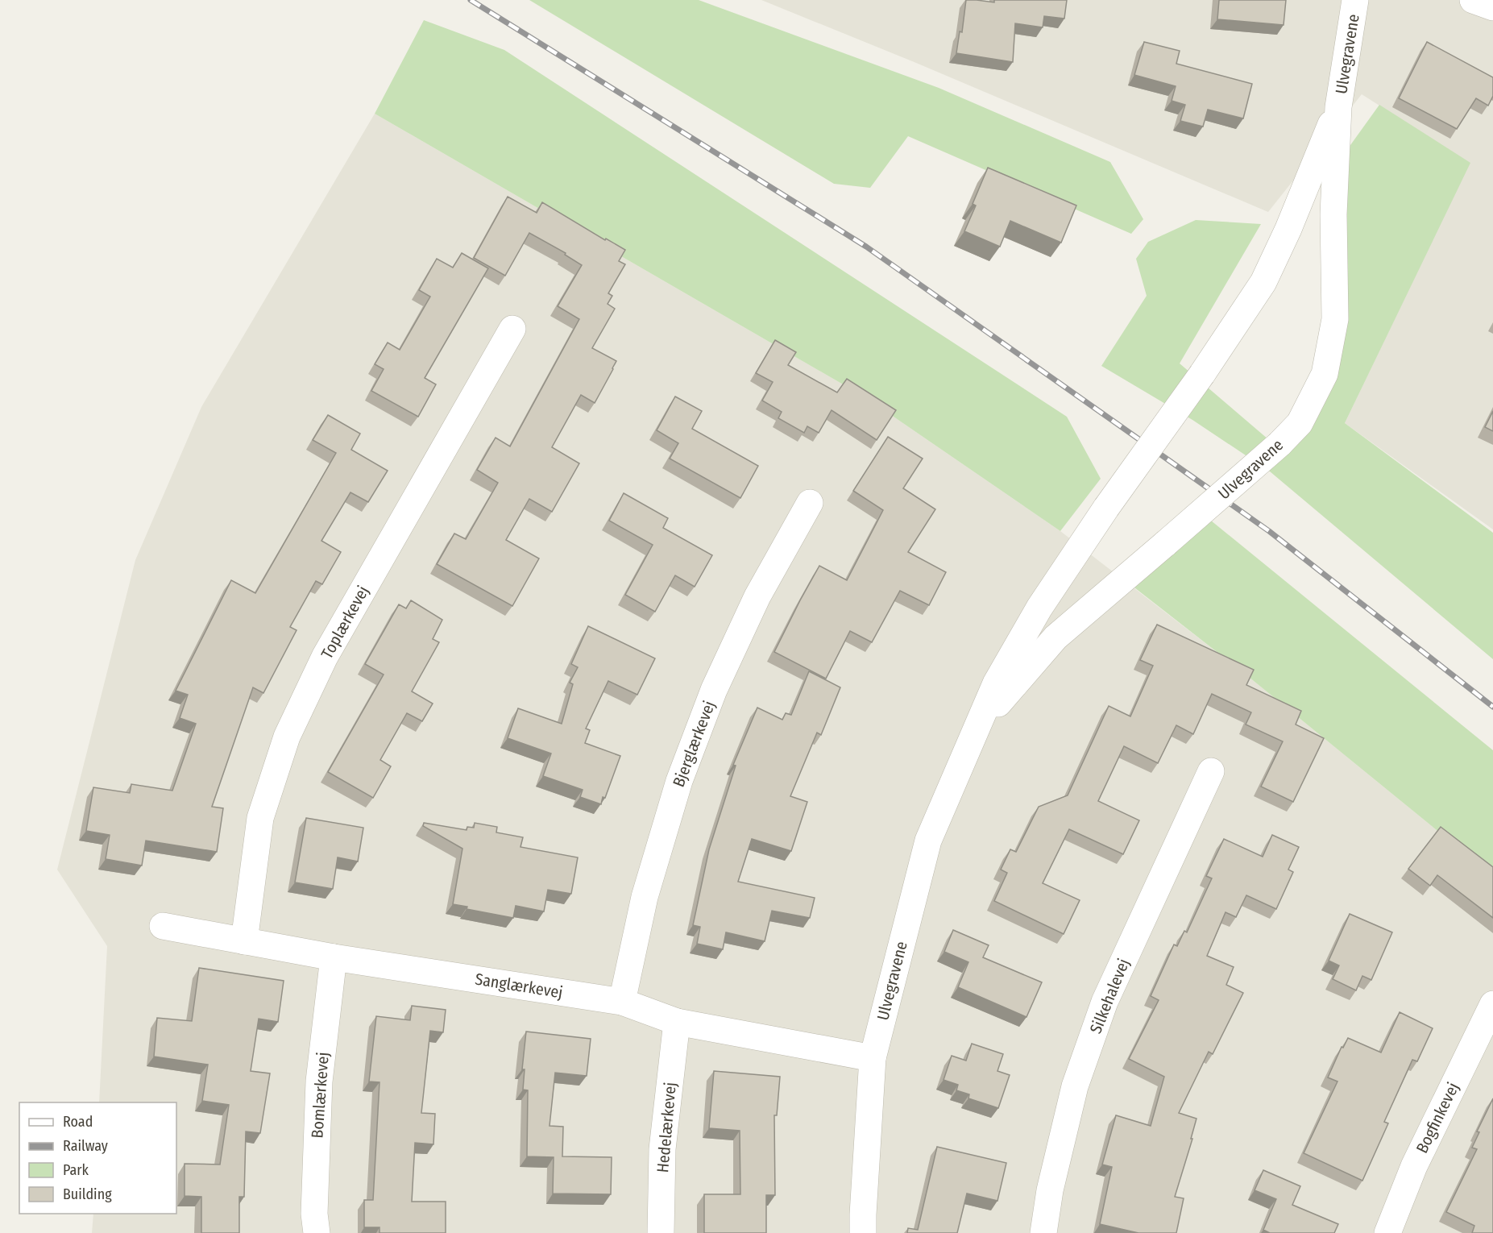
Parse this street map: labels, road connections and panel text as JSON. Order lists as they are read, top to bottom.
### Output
{
  "streets": {
    "street": [
      "Ulvegravene",
      "Toplærkevej",
      "Bjerglærkevej",
      "Sanglærkevej",
      "Silkehalevej",
      "Bomlærkevej",
      "Bogfinkevej",
      "Hedelærkevej"
    ]
  },
  "crossings": [
    ["Ulvegravene", "Sanglærkevej"],
    ["Toplærkevej", "Sanglærkevej"],
    ["Bjerglærkevej", "Sanglærkevej"],
    ["Sanglærkevej", "Bomlærkevej"],
    ["Sanglærkevej", "Hedelærkevej"]
  ],
  "legend": [
    "Road",
    "Railway",
    "Park",
    "Building"
  ]
}
